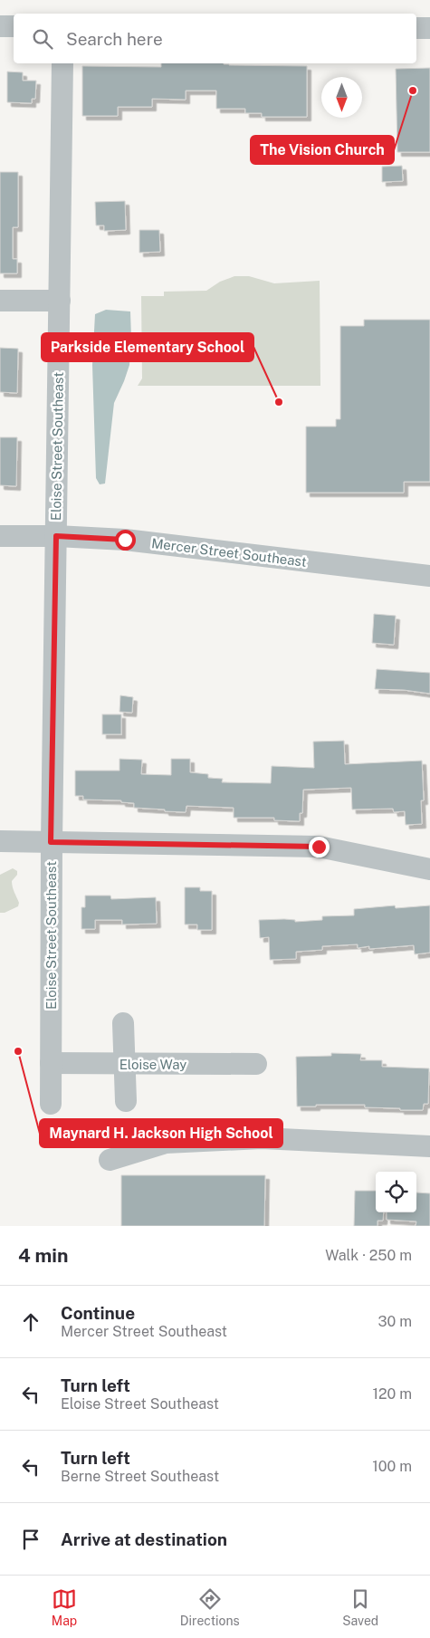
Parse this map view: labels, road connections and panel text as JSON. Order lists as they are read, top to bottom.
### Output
{
  "streets": {
    "street": ["Eloise Street Southeast", "Mercer Street Southeast", "Eloise Way"]
  },
  "crossings": [
    ["Eloise Street Southeast", "Mercer Street Southeast"],
    ["Eloise Street Southeast", "Eloise Way"]
  ],
  "places": ["The Vision Church", "Parkside Elementary School", "Maynard H. Jackson High School"],
  "north": "bottom",
  "page": {
    "search": "Search here",
    "heading": ["4 min", "Walk · 250 m"],
    "list": [
      ["Continue", "Mercer Street Southeast", "30 m"],
      ["Turn left", "Eloise Street Southeast", "120 m"],
      ["Turn left", "Berne Street Southeast", "100 m"],
      "Arrive at destination"
    ],
    "nav": ["Map", "Directions", "Saved"]
  }
}
